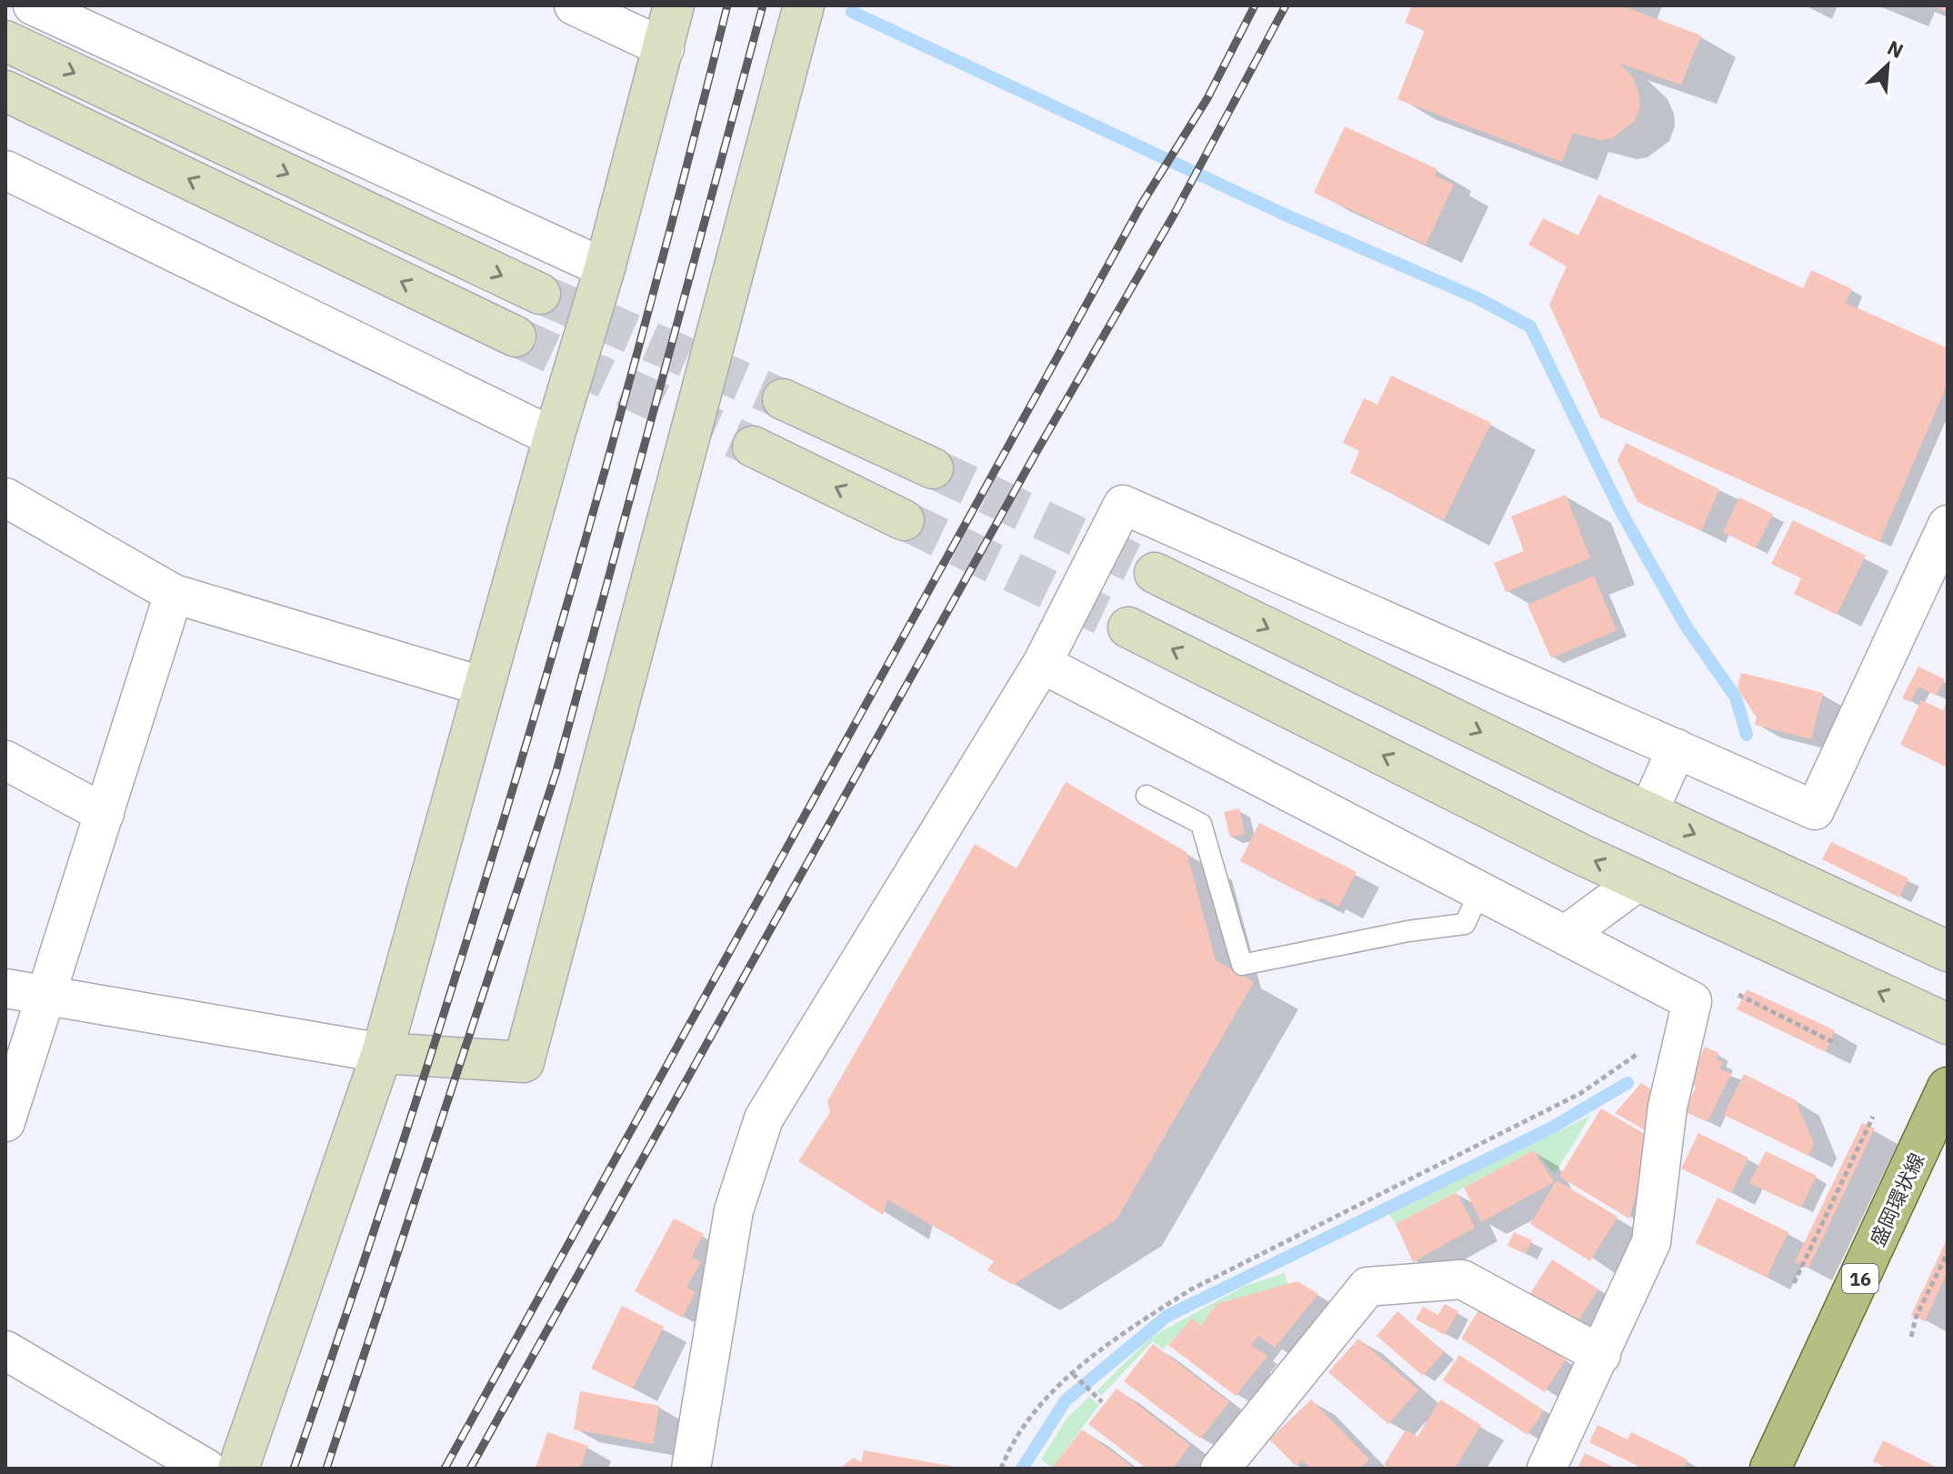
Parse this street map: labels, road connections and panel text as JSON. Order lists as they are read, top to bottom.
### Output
{
  "streets": {
    "main road": ["盛岡環状線", "16"]
  },
  "north": "top right"
}
